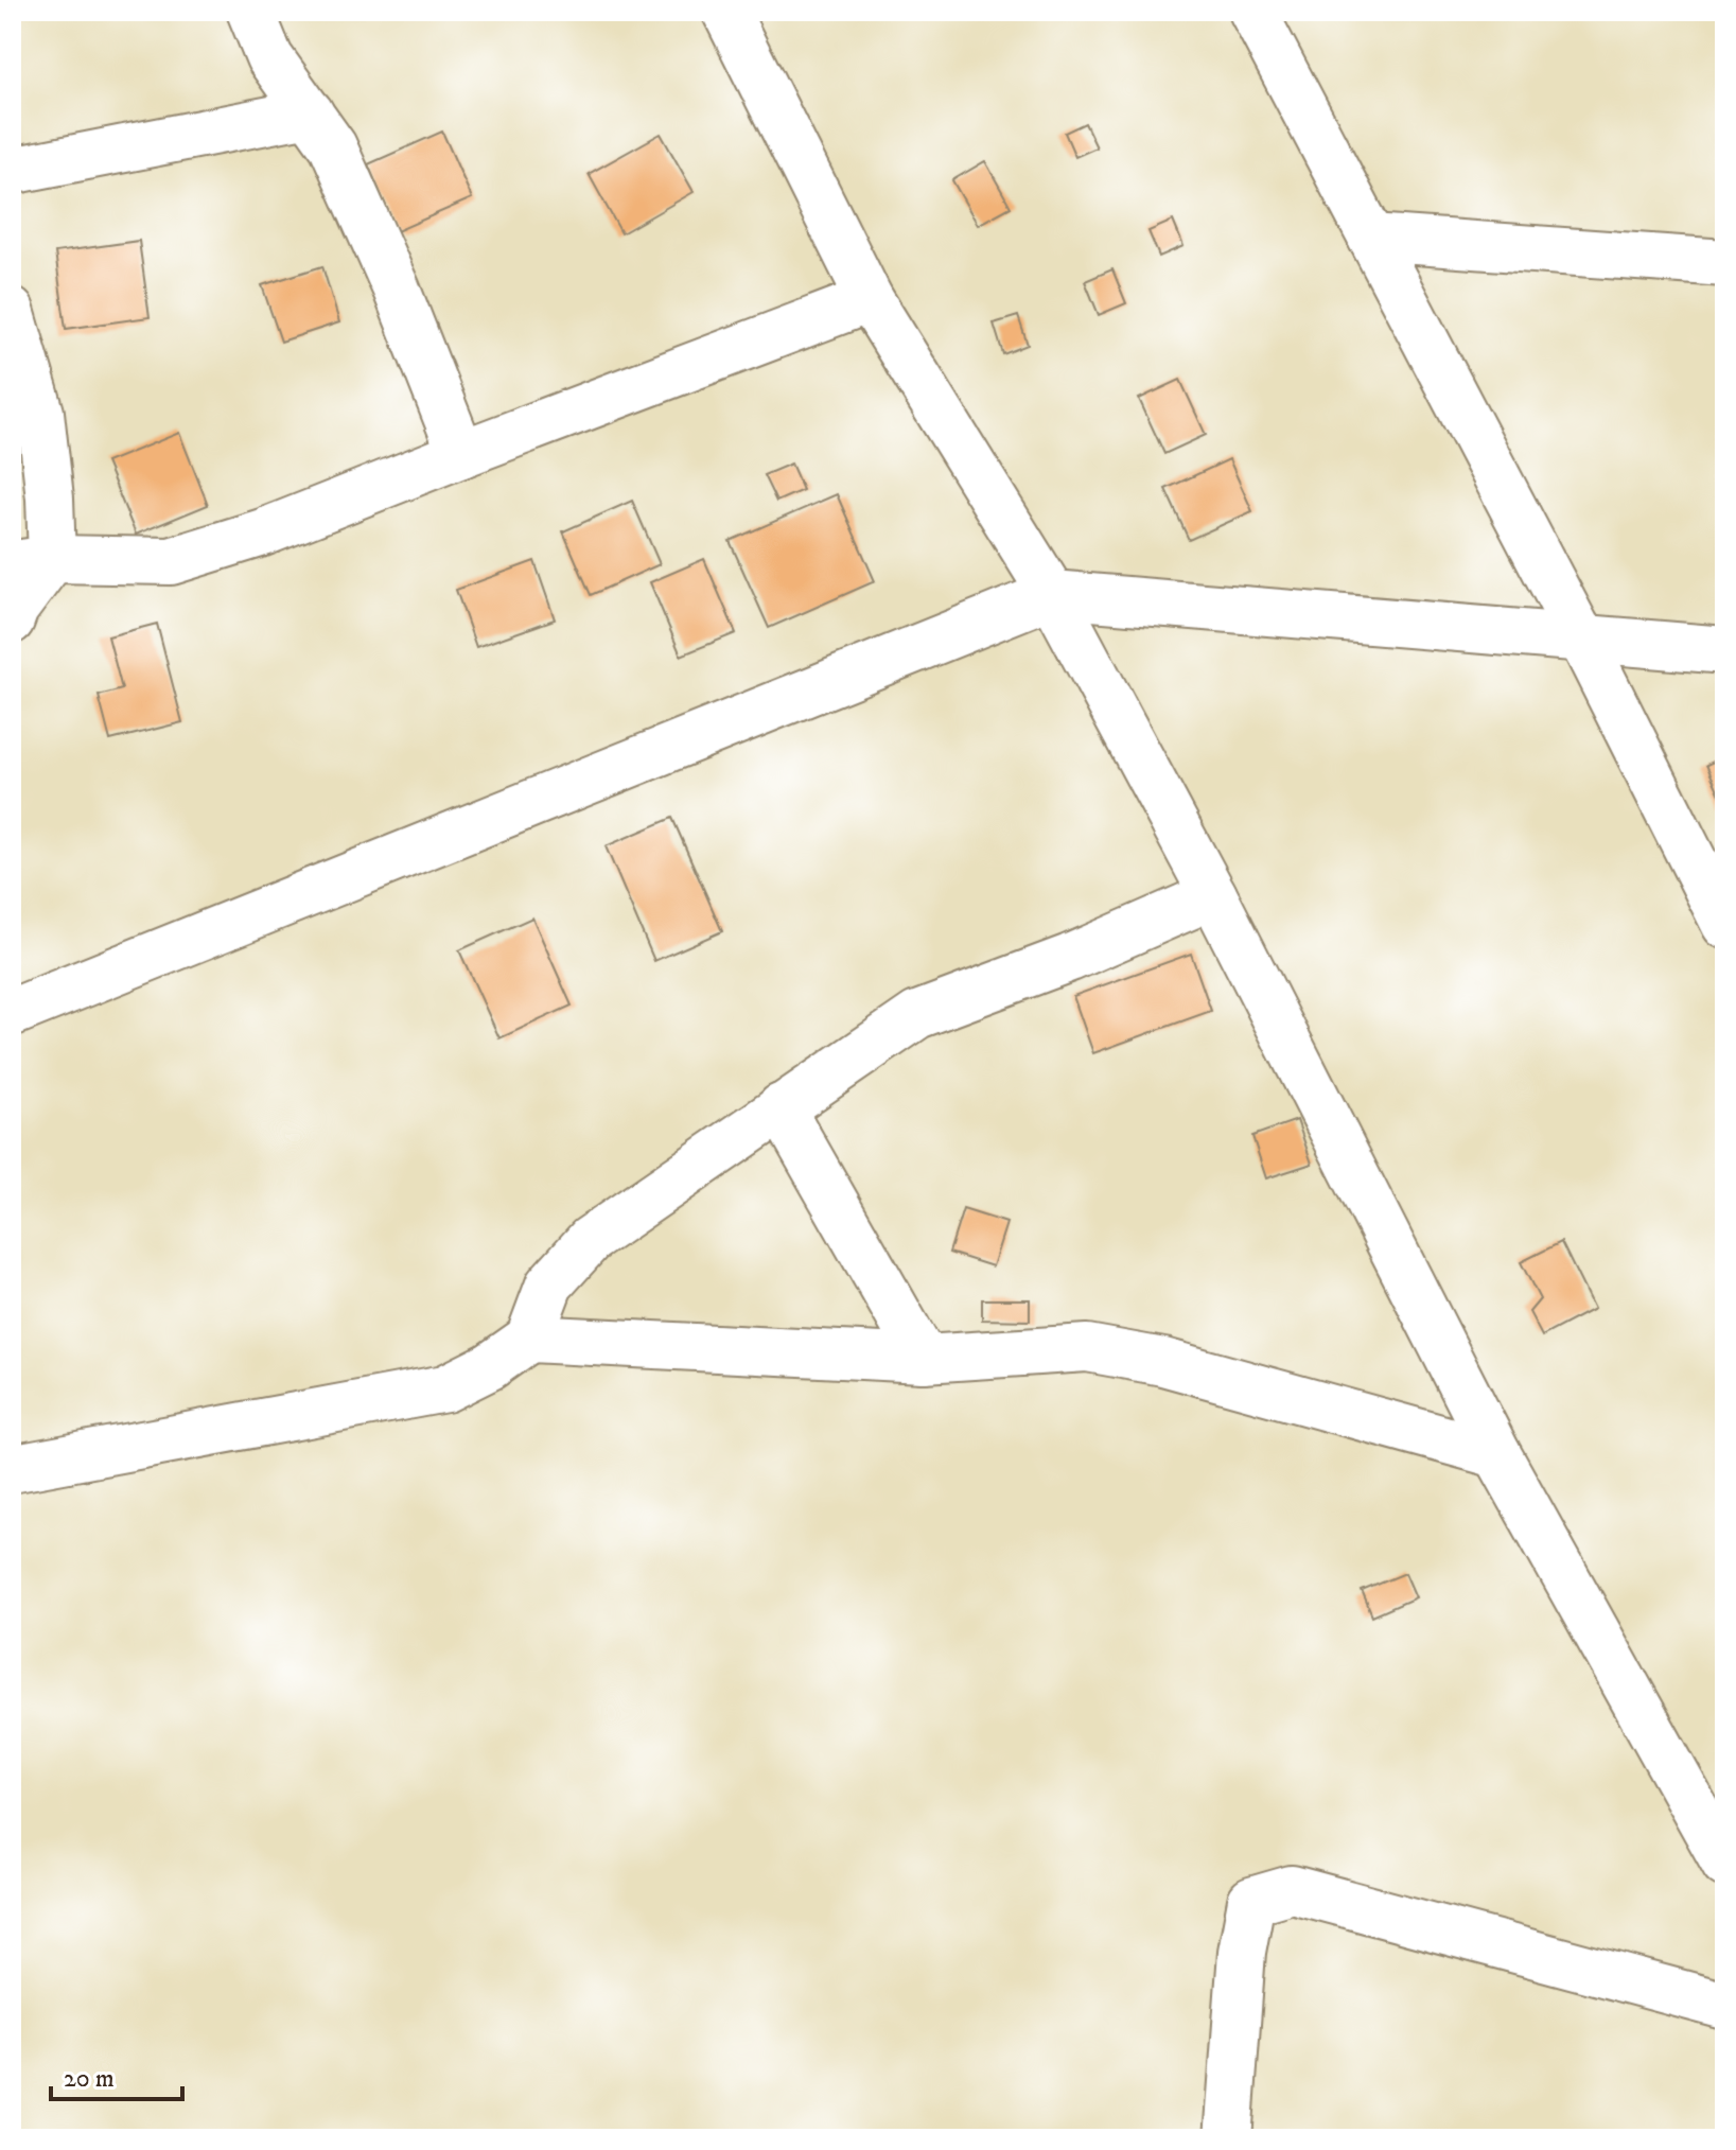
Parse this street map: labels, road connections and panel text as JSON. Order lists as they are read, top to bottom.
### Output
{
  "scale_bar": "20 m"
}
